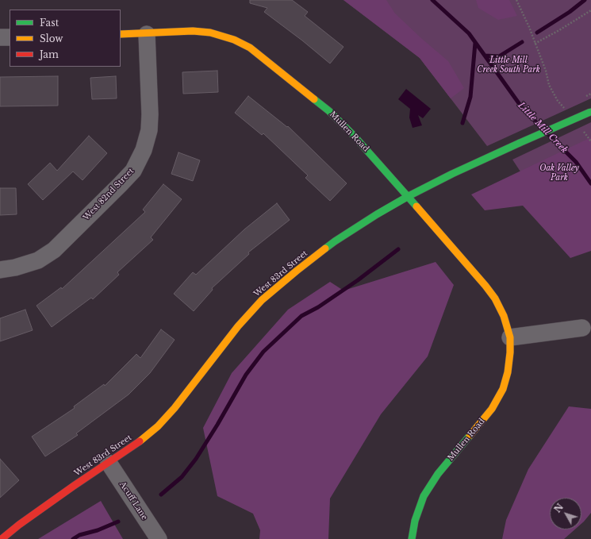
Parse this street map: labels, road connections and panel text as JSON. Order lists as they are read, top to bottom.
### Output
{
  "streets": {
    "street": [
      "Mullen Road",
      "West 82nd Street",
      "West 83rd Street",
      "Acuff Lane"
    ]
  },
  "crossings": [
    ["Mullen Road", "West 82nd Street"],
    ["Mullen Road", "West 83rd Street"],
    ["West 83rd Street", "Acuff Lane"]
  ],
  "water": ["Little Mill Creek"],
  "parks": ["Little Mill Creek South Park", "Oak Valley Park"],
  "legend": ["Fast", "Slow", "Jam"],
  "north": "top left"
}
